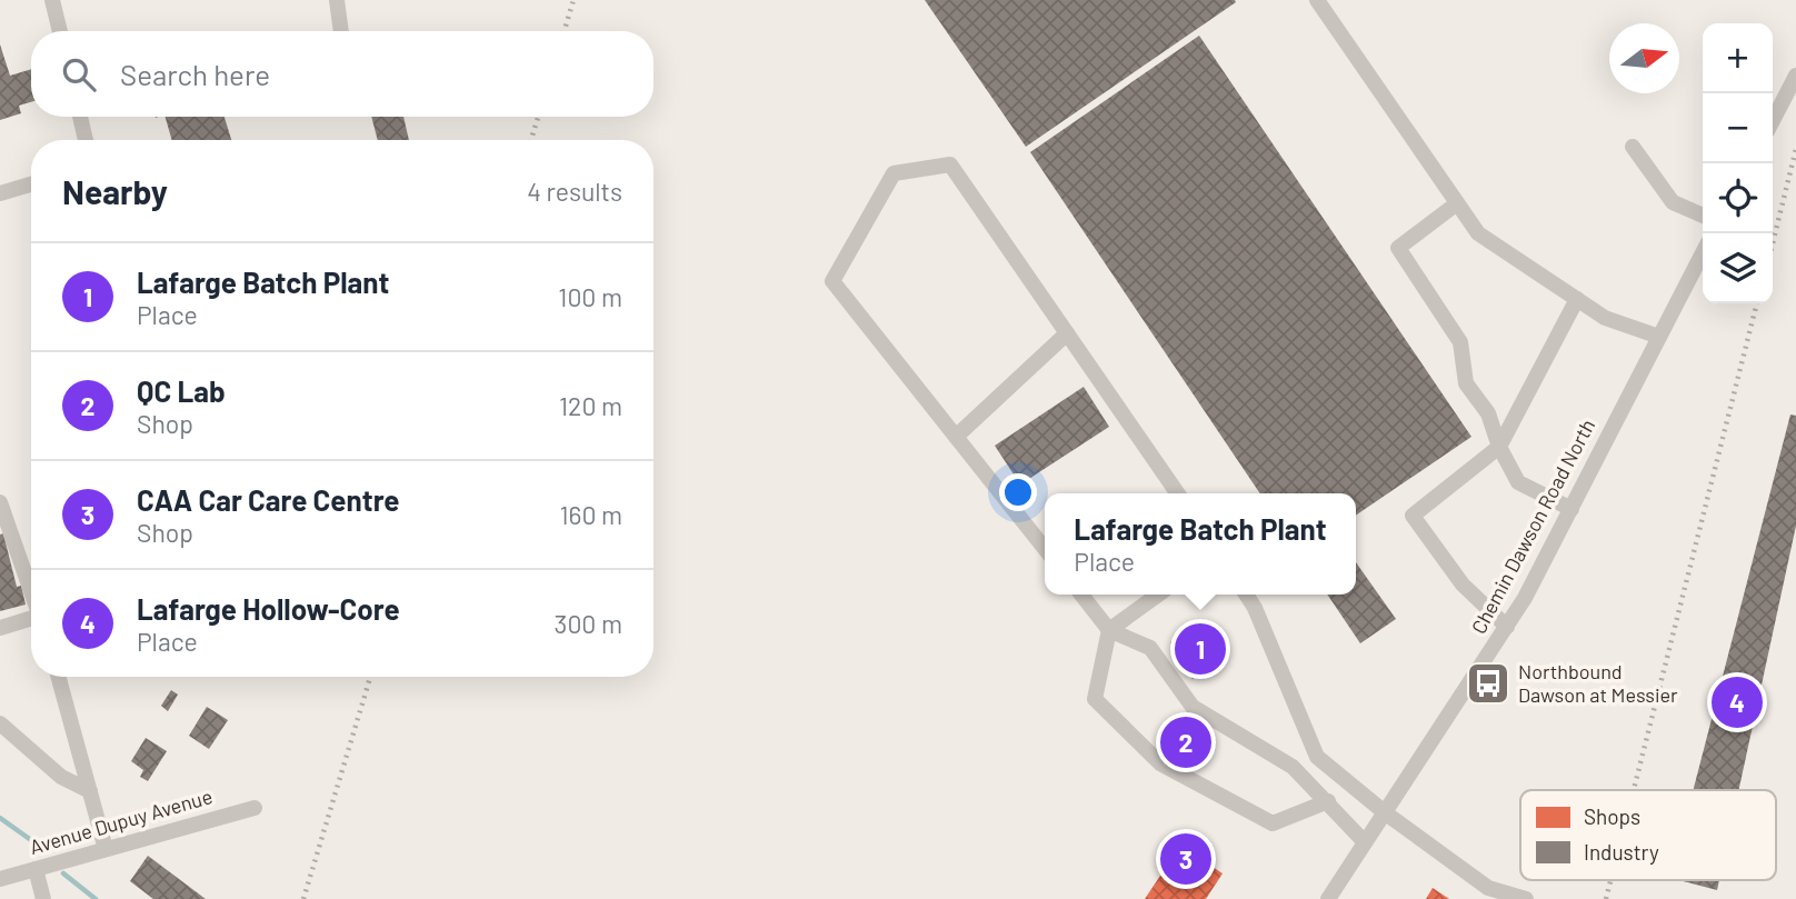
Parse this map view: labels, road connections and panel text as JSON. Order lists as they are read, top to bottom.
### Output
{
  "streets": {
    "street": ["Chemin Dawson Road North", "Avenue Dupuy Avenue"]
  },
  "places": {
    "bus stop": ["Northbound Dawson at Messier"]
  },
  "legend": ["Shops", "Industry"],
  "north": "right",
  "page": {
    "map_buttons": ["+", "−"],
    "search": "Search here",
    "heading": ["Nearby", "4 results"],
    "list": [
      {
        "mark": "1",
        "name": "Lafarge Batch Plant",
        "note": "Place",
        "value": "100 m"
      },
      {
        "mark": "2",
        "name": "QC Lab",
        "note": "Shop",
        "value": "120 m"
      },
      {
        "mark": "3",
        "name": "CAA Car Care Centre",
        "note": "Shop",
        "value": "160 m"
      },
      {
        "mark": "4",
        "name": "Lafarge Hollow-Core",
        "note": "Place",
        "value": "300 m"
      }
    ],
    "popup": ["Lafarge Batch Plant", "Place"],
    "pins": [
      "1",
      "4",
      "2",
      "3"
    ]
  }
}
